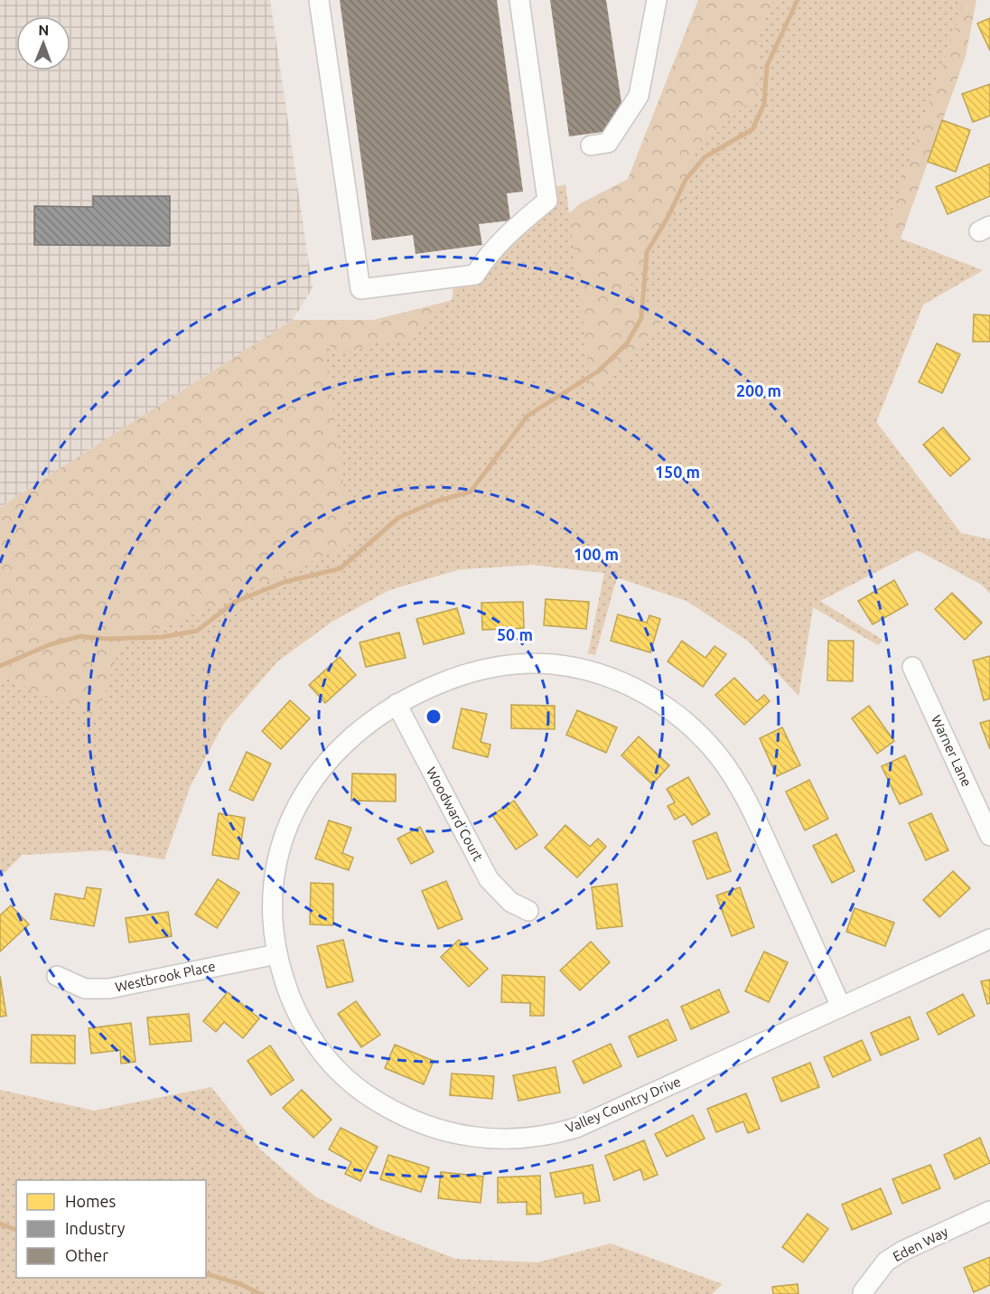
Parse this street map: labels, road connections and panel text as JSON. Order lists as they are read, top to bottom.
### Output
{
  "streets": {
    "street": [
      "Warner Lane",
      "Woodward Court",
      "Westbrook Place",
      "Valley Country Drive",
      "Eden Way"
    ]
  },
  "crossings": [
    ["Woodward Court", "Valley Country Drive"],
    ["Westbrook Place", "Valley Country Drive"]
  ],
  "legend": ["Homes", "Industry", "Other"],
  "north": "top",
  "rings": [
    "200 m",
    "150 m",
    "100 m",
    "50 m"
  ]
}
